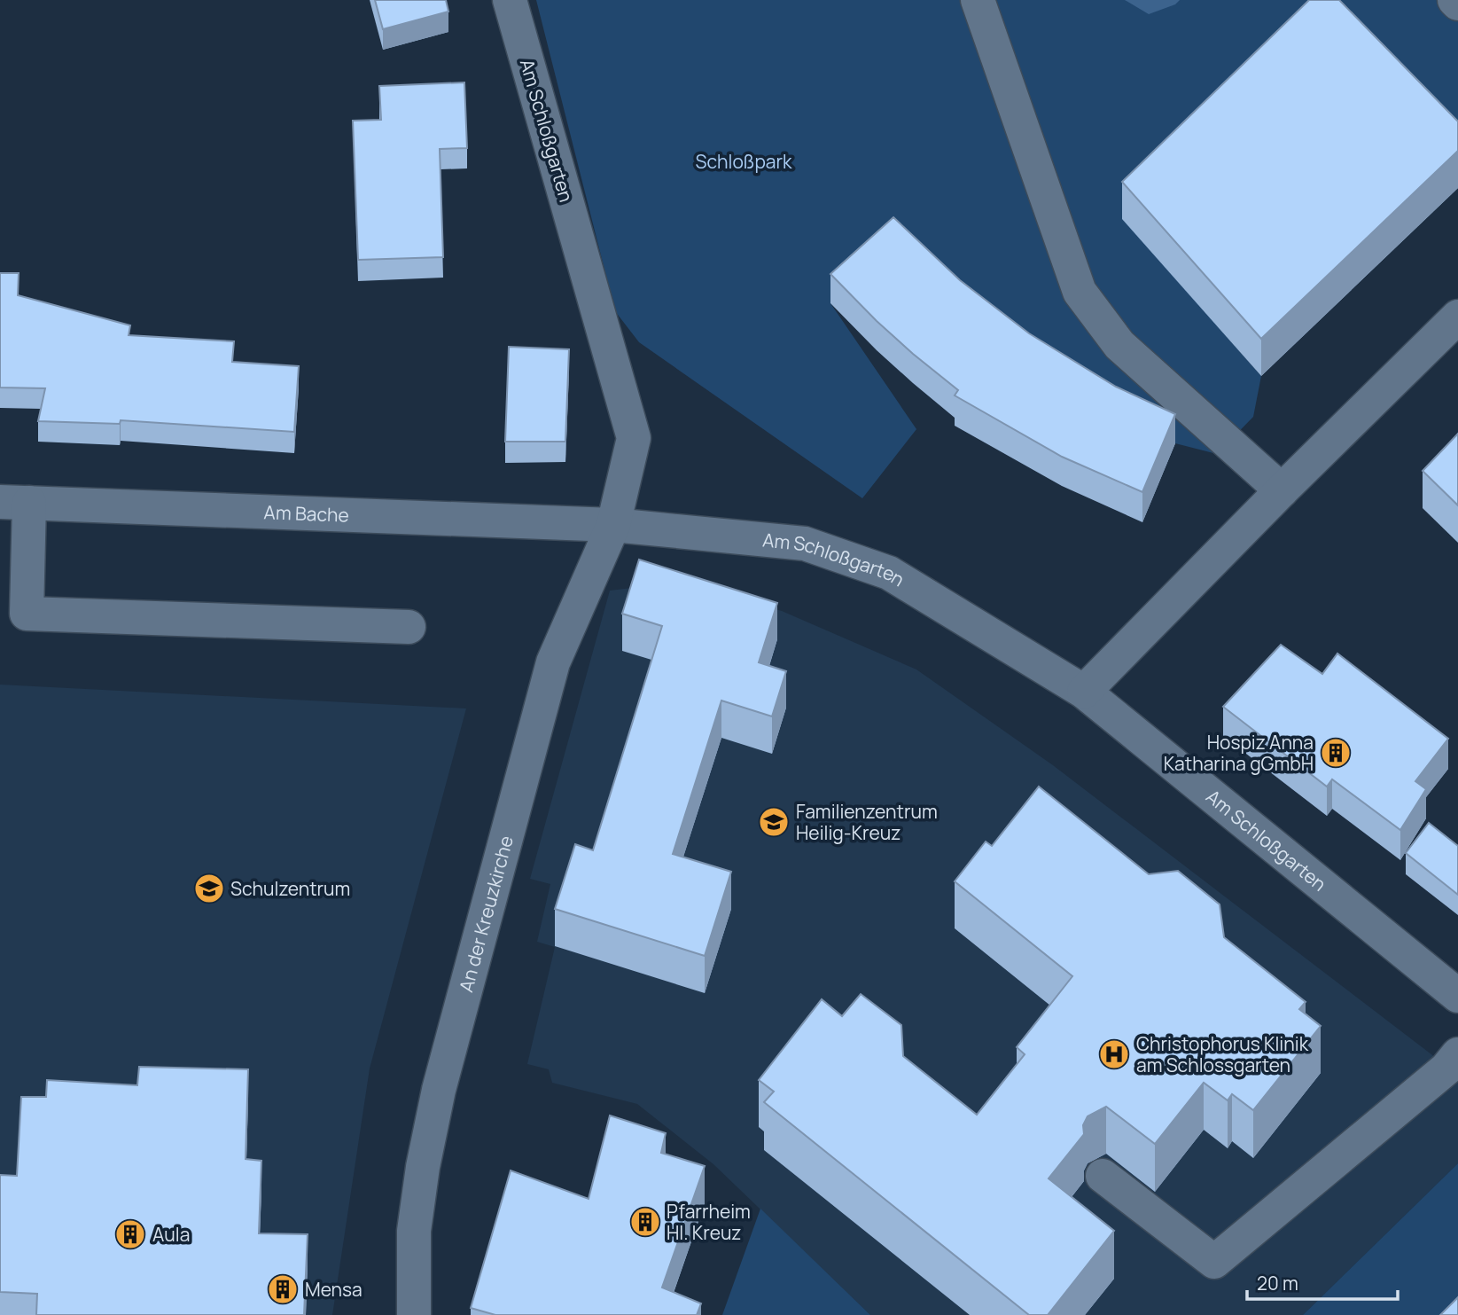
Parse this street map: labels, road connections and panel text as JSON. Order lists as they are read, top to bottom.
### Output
{
  "streets": {
    "street": ["Am Schloßgarten", "Am Bache", "An der Kreuzkirche"]
  },
  "crossings": [
    ["Am Schloßgarten", "Am Bache"],
    ["Am Schloßgarten", "An der Kreuzkirche"],
    ["Am Bache", "An der Kreuzkirche"]
  ],
  "parks": ["Schloßpark"],
  "places": {
    "building": [
      "Hospiz Anna Katharina gGmbH",
      "Pfarrheim Hl. Kreuz",
      "Aula",
      "Mensa"
    ],
    "school or university": ["Familienzentrum Heilig-Kreuz", "Schulzentrum"],
    "hospital": ["Christophorus Klinik am Schlossgarten"]
  },
  "scale_bar": "20 m"
}
